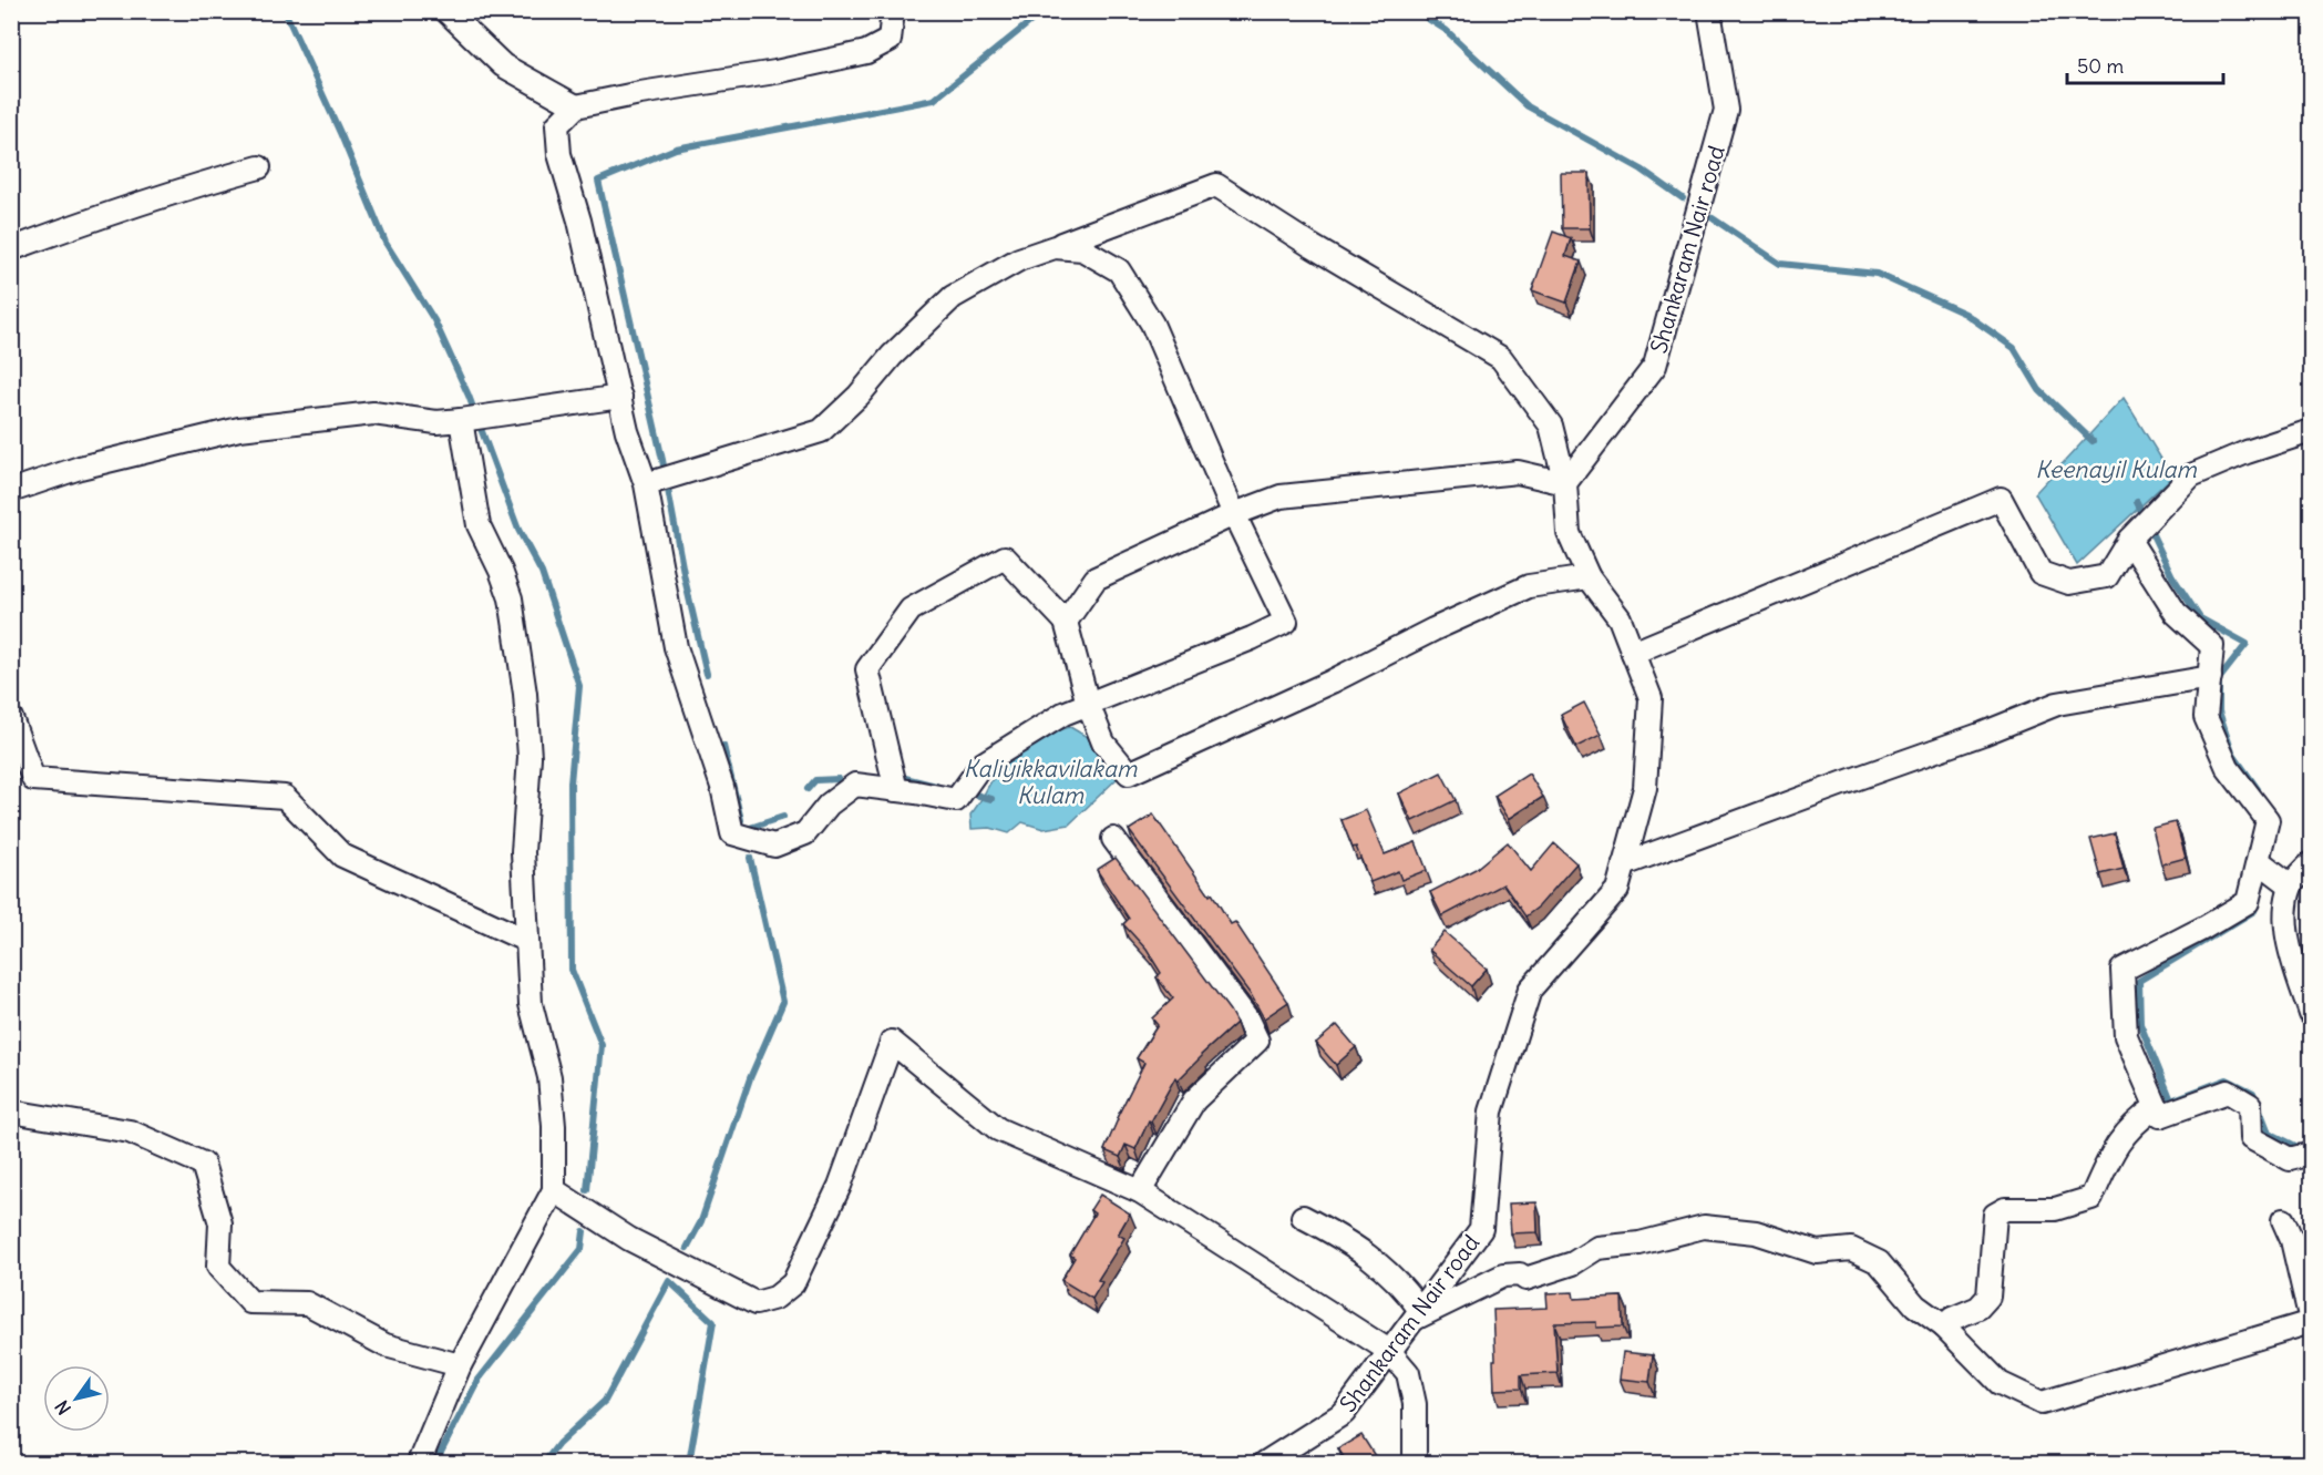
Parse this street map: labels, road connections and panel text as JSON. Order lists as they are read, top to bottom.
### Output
{
  "streets": {
    "street": ["Shankaram Nair road"]
  },
  "water": ["Keenayil Kulam", "Kaliyikkavilakam Kulam"],
  "scale_bar": "50 m",
  "north": "bottom left"
}
